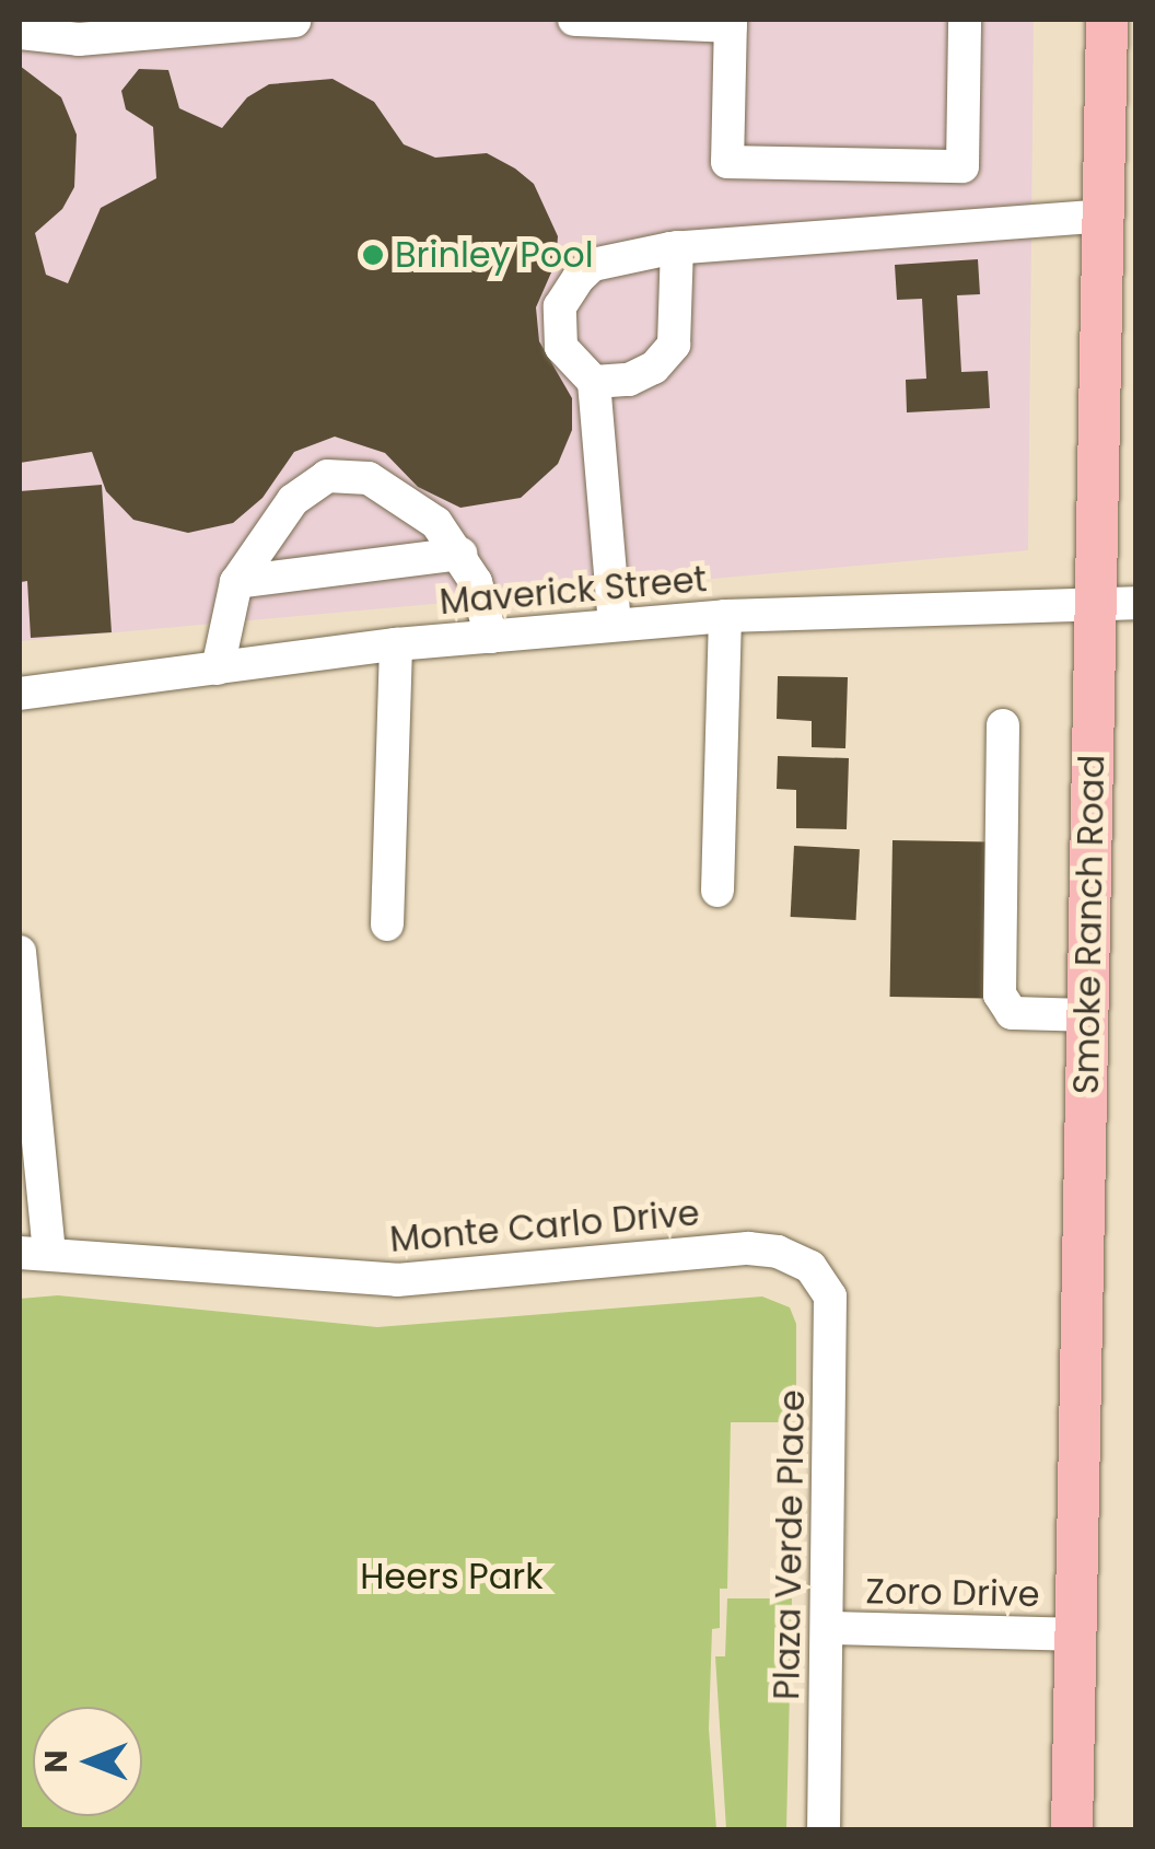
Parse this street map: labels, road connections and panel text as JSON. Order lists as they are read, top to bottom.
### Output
{
  "streets": {
    "main road": ["Smoke Ranch Road"],
    "street": [
      "Maverick Street",
      "Monte Carlo Drive",
      "Plaza Verde Place",
      "Zoro Drive"
    ]
  },
  "crossings": [
    ["Maverick Street", "Smoke Ranch Road"],
    ["Smoke Ranch Road", "Zoro Drive"],
    ["Monte Carlo Drive", "Plaza Verde Place"],
    ["Plaza Verde Place", "Zoro Drive"]
  ],
  "parks": ["Heers Park"],
  "places": ["Brinley Pool"],
  "north": "left"
}
